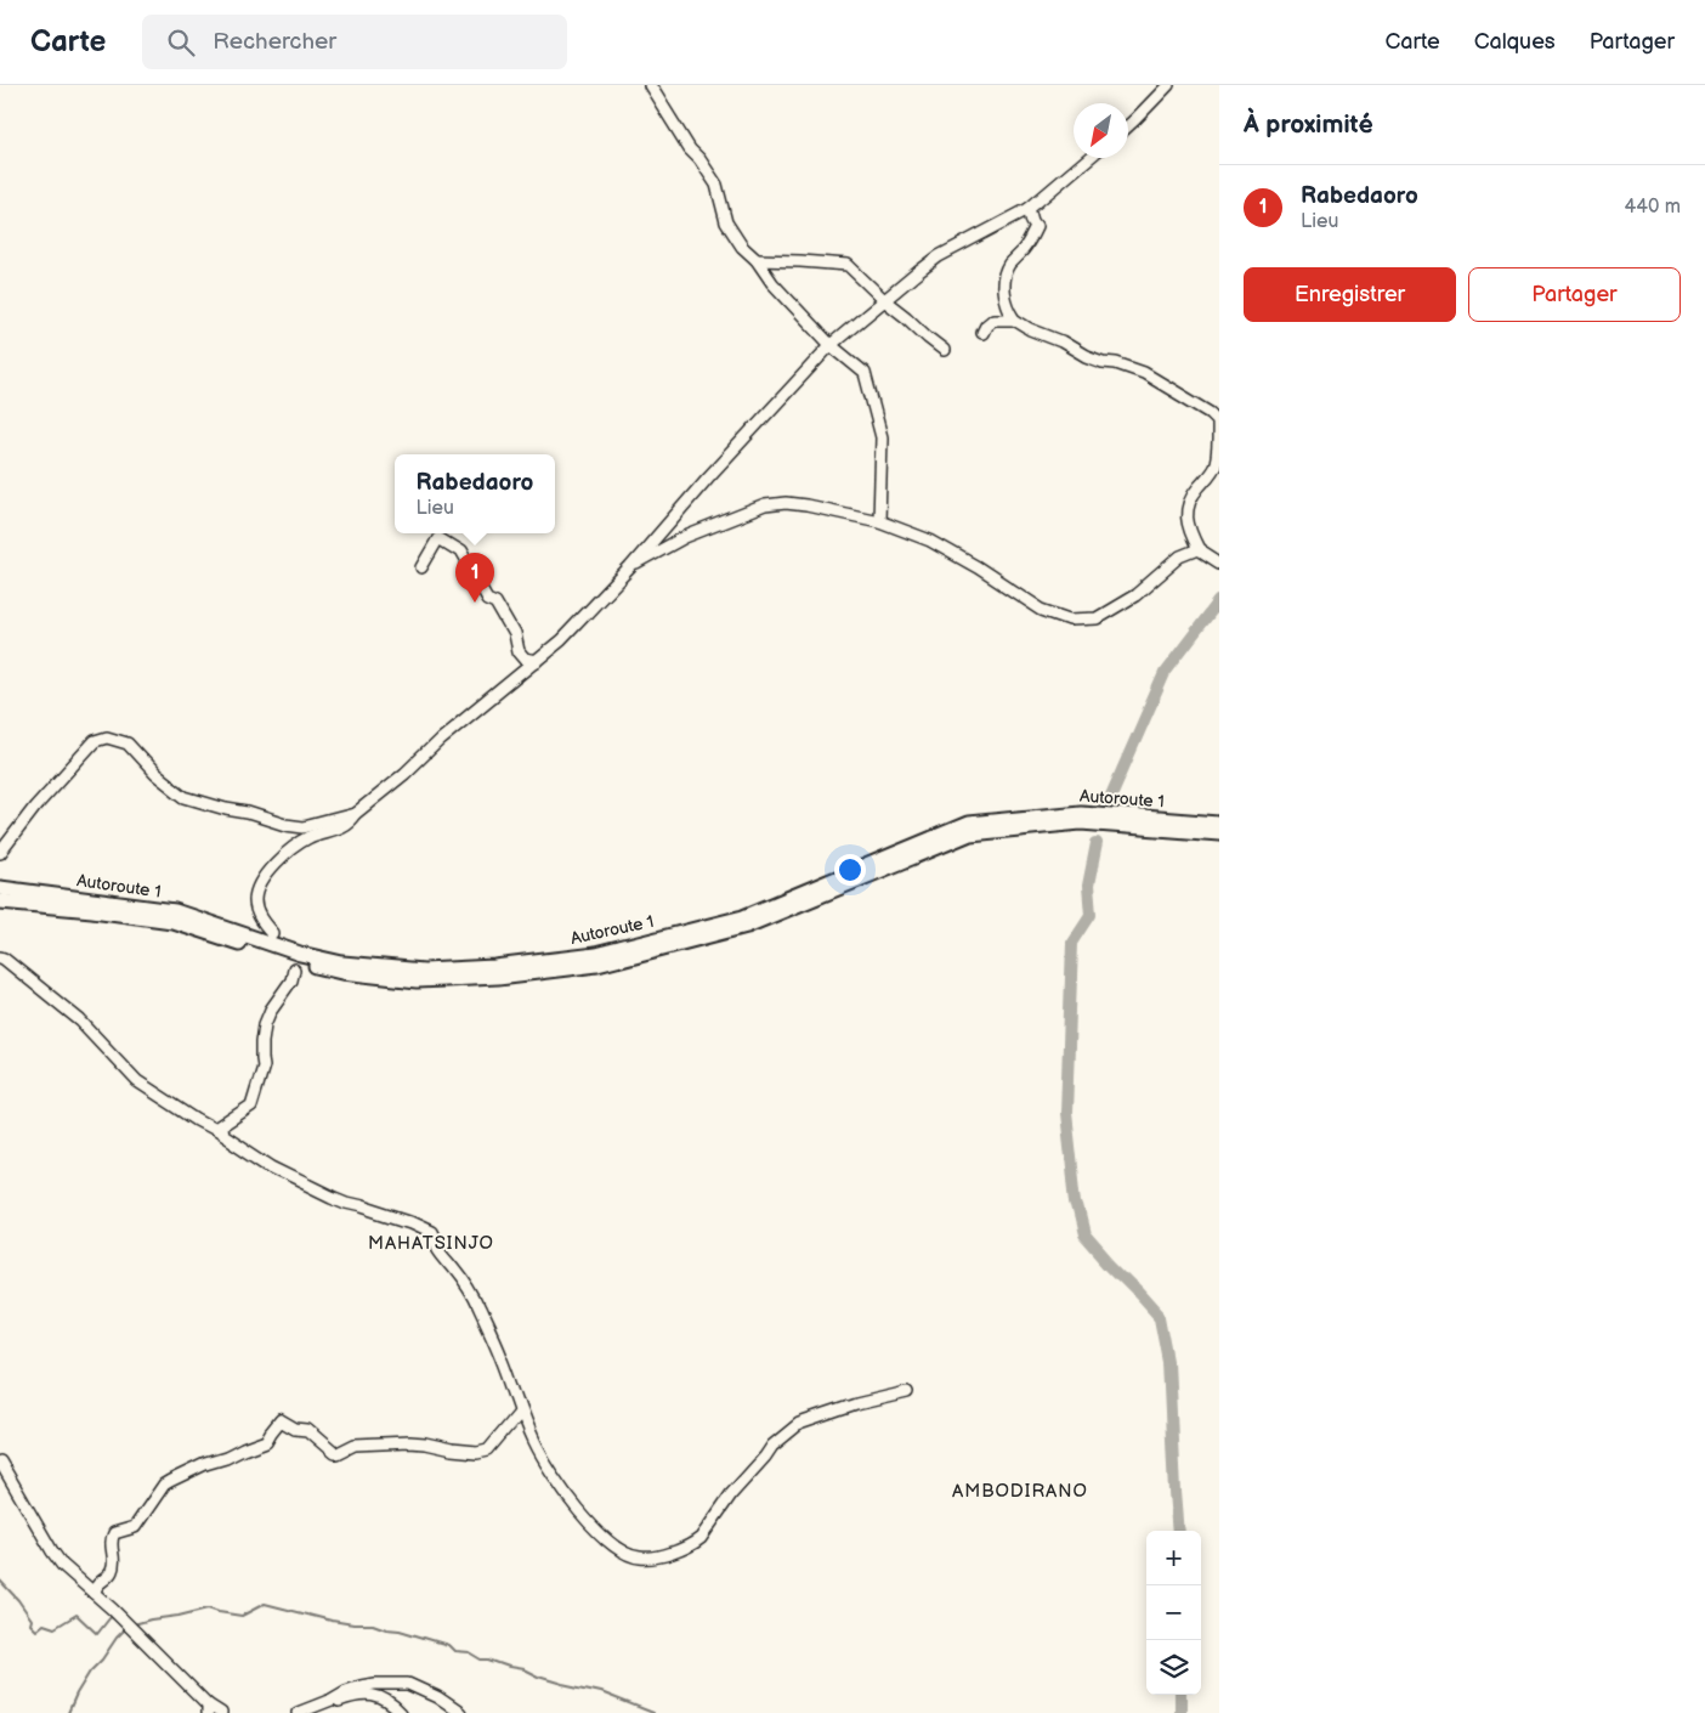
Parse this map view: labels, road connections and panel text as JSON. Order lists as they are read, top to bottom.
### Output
{
  "streets": {
    "main road": ["Autoroute 1"]
  },
  "districts": ["MAHATSINJO", "AMBODIRANO"],
  "north": "bottom left",
  "page": {
    "header": "Carte",
    "search": "Rechercher",
    "nav": ["Carte", "Calques", "Partager"],
    "heading": "À proximité",
    "list": [
      {
        "mark": "1",
        "name": "Rabedaoro",
        "note": "Lieu",
        "value": "440 m"
      }
    ],
    "buttons": ["Enregistrer", "Partager"],
    "popup": ["Rabedaoro", "Lieu"],
    "pins": "1",
    "map_buttons": ["+", "−"]
  }
}
